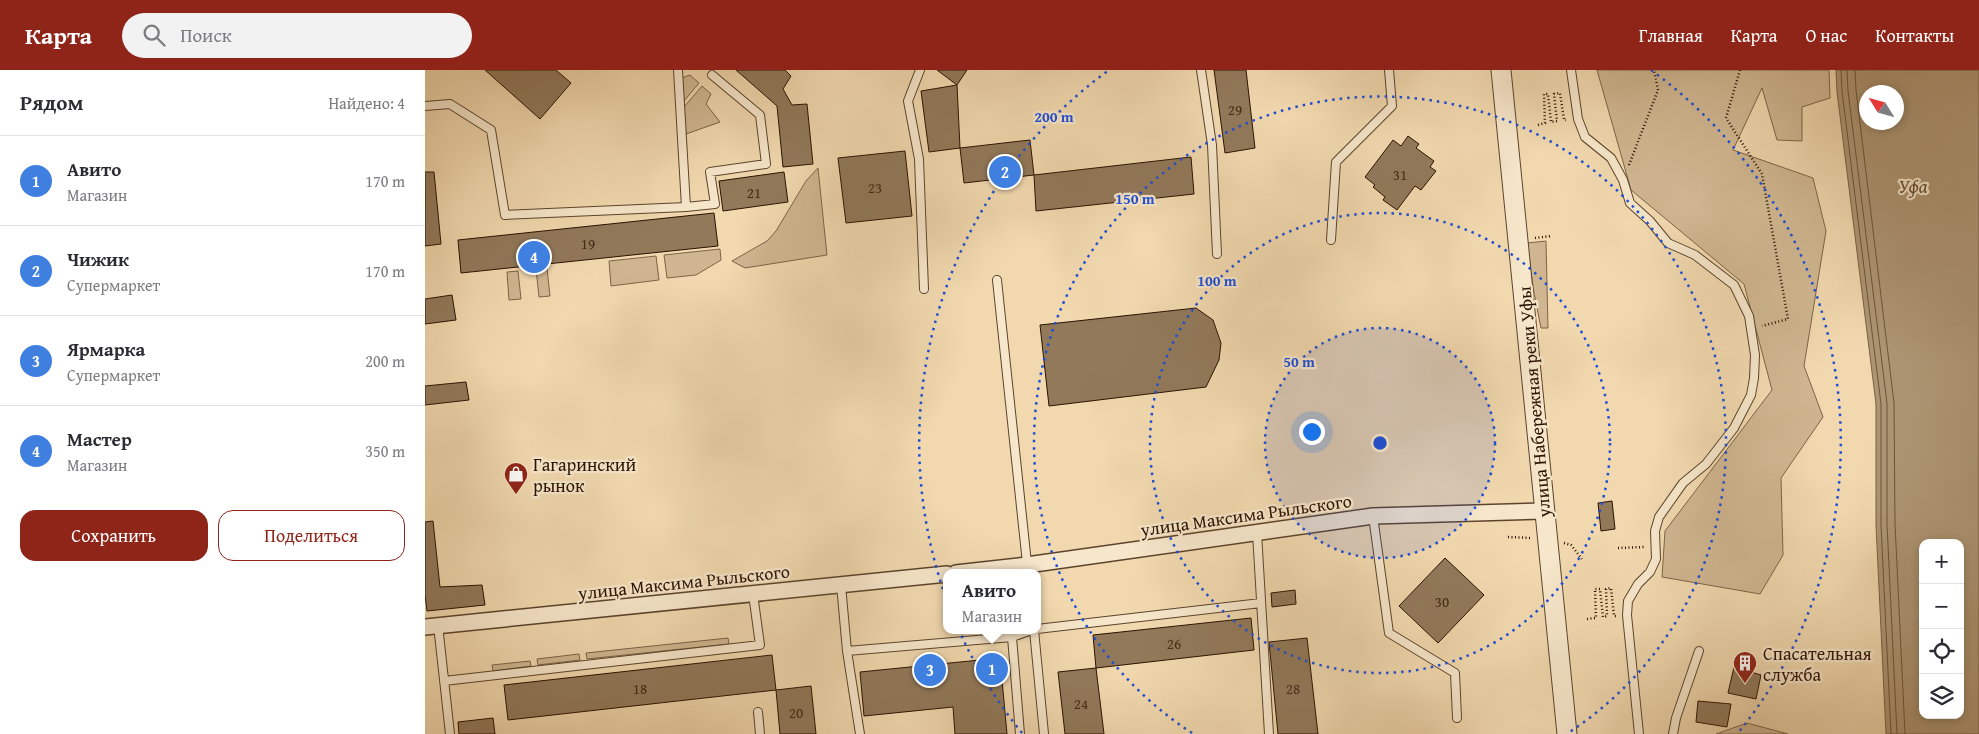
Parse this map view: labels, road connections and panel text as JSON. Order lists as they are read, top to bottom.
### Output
{
  "streets": {
    "street": ["улица Набережная реки Уфы", "улица Максима Рыльского"]
  },
  "crossings": [
    ["улица Набережная реки Уфы", "улица Максима Рыльского"]
  ],
  "water": ["Уфа"],
  "places": {
    "shop": ["Гагаринский рынок"],
    "building": ["Спасательная служба"]
  },
  "house_numbers": [
    "29",
    "31",
    "23",
    "21",
    "19",
    "30",
    "26",
    "18",
    "28",
    "24",
    "20"
  ],
  "north": "top left",
  "page": {
    "header": "Карта",
    "search": "Поиск",
    "nav": [
      "Главная",
      "Карта",
      "О нас",
      "Контакты"
    ],
    "heading": ["Рядом", "Найдено: 4"],
    "list": [
      {
        "mark": "1",
        "name": "Авито",
        "note": "Магазин",
        "value": "170 m"
      },
      {
        "mark": "2",
        "name": "Чижик",
        "note": "Супермаркет",
        "value": "170 m"
      },
      {
        "mark": "3",
        "name": "Ярмарка",
        "note": "Супермаркет",
        "value": "200 m"
      },
      {
        "mark": "4",
        "name": "Мастер",
        "note": "Магазин",
        "value": "350 m"
      }
    ],
    "pins": [
      "2",
      "4",
      "1",
      "3"
    ],
    "buttons": ["Сохранить", "Поделиться"],
    "map_buttons": ["+", "−"],
    "popup": ["Авито", "Магазин"]
  },
  "rings": [
    "200 m",
    "150 m",
    "100 m",
    "50 m"
  ]
}
